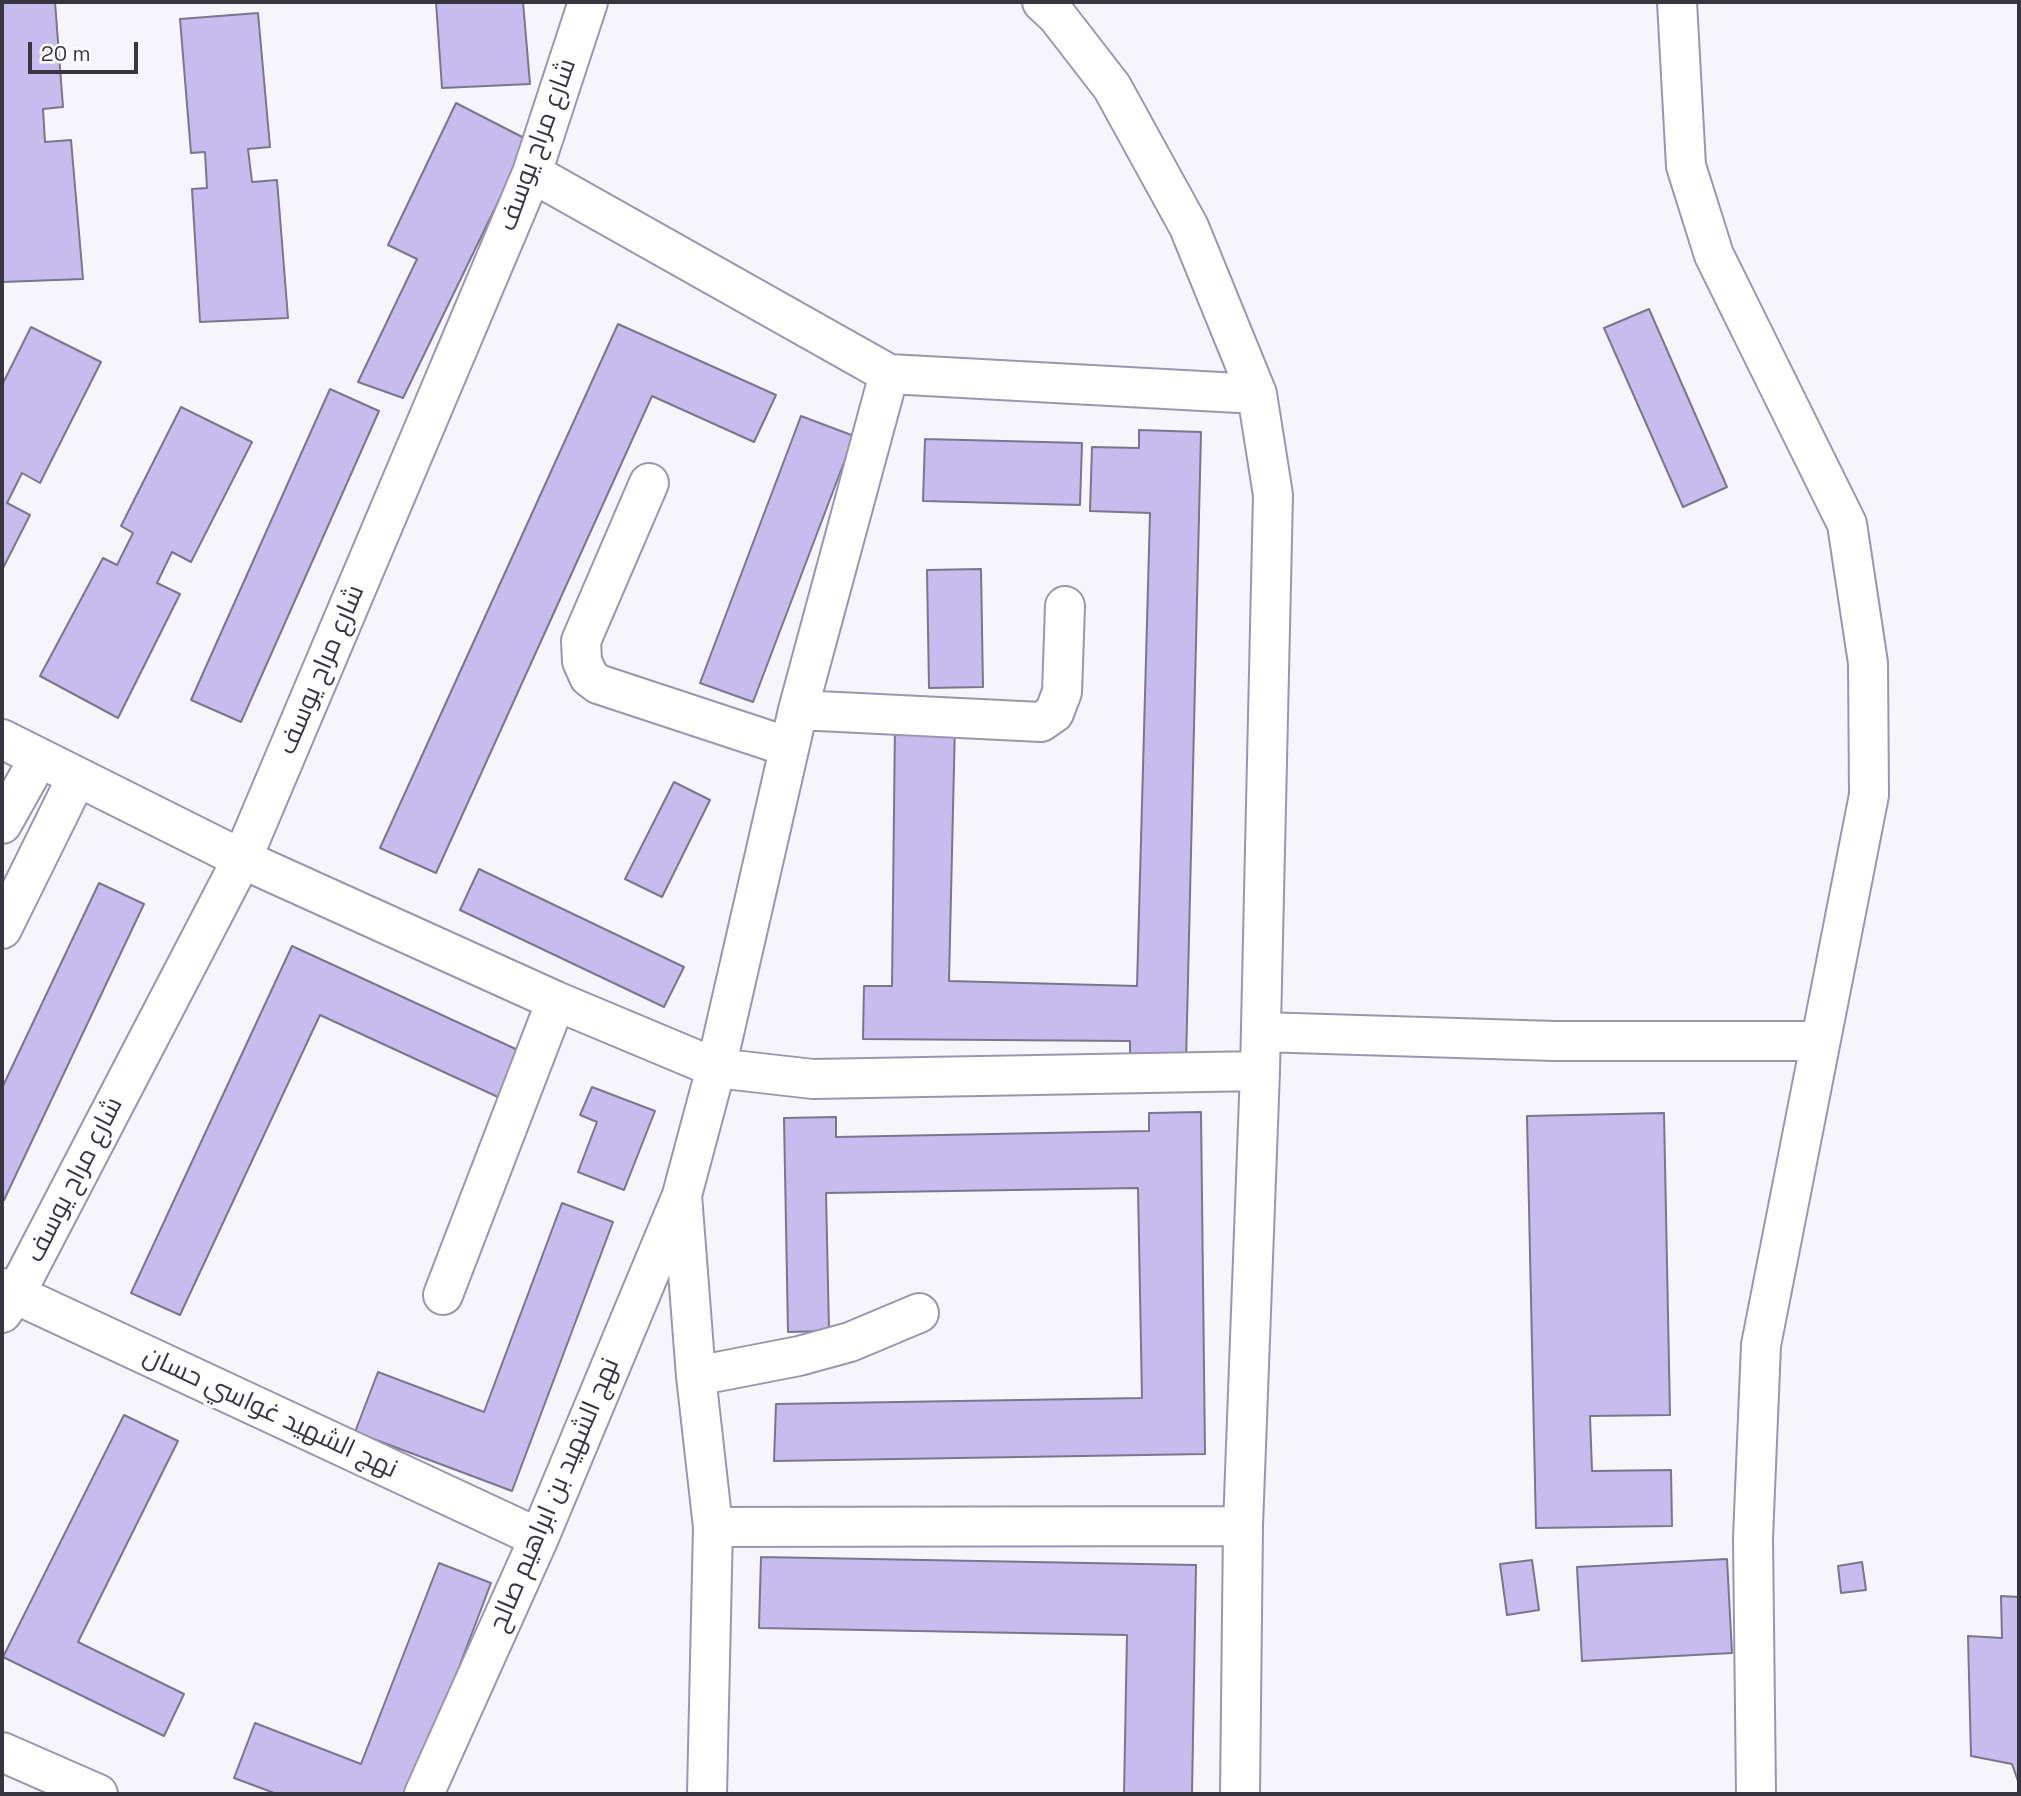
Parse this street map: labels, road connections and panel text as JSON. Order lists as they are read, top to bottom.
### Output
{
  "streets": {
    "street": ["شارع مراح يوسف", "نهج الشهيد غواسي حسان", "نهج الشهيد بن ابراهيم صالح"]
  },
  "crossings": [
    ["شارع مراح يوسف", "نهج الشهيد غواسي حسان"],
    ["نهج الشهيد غواسي حسان", "نهج الشهيد بن ابراهيم صالح"]
  ],
  "scale_bar": "20 m"
}
